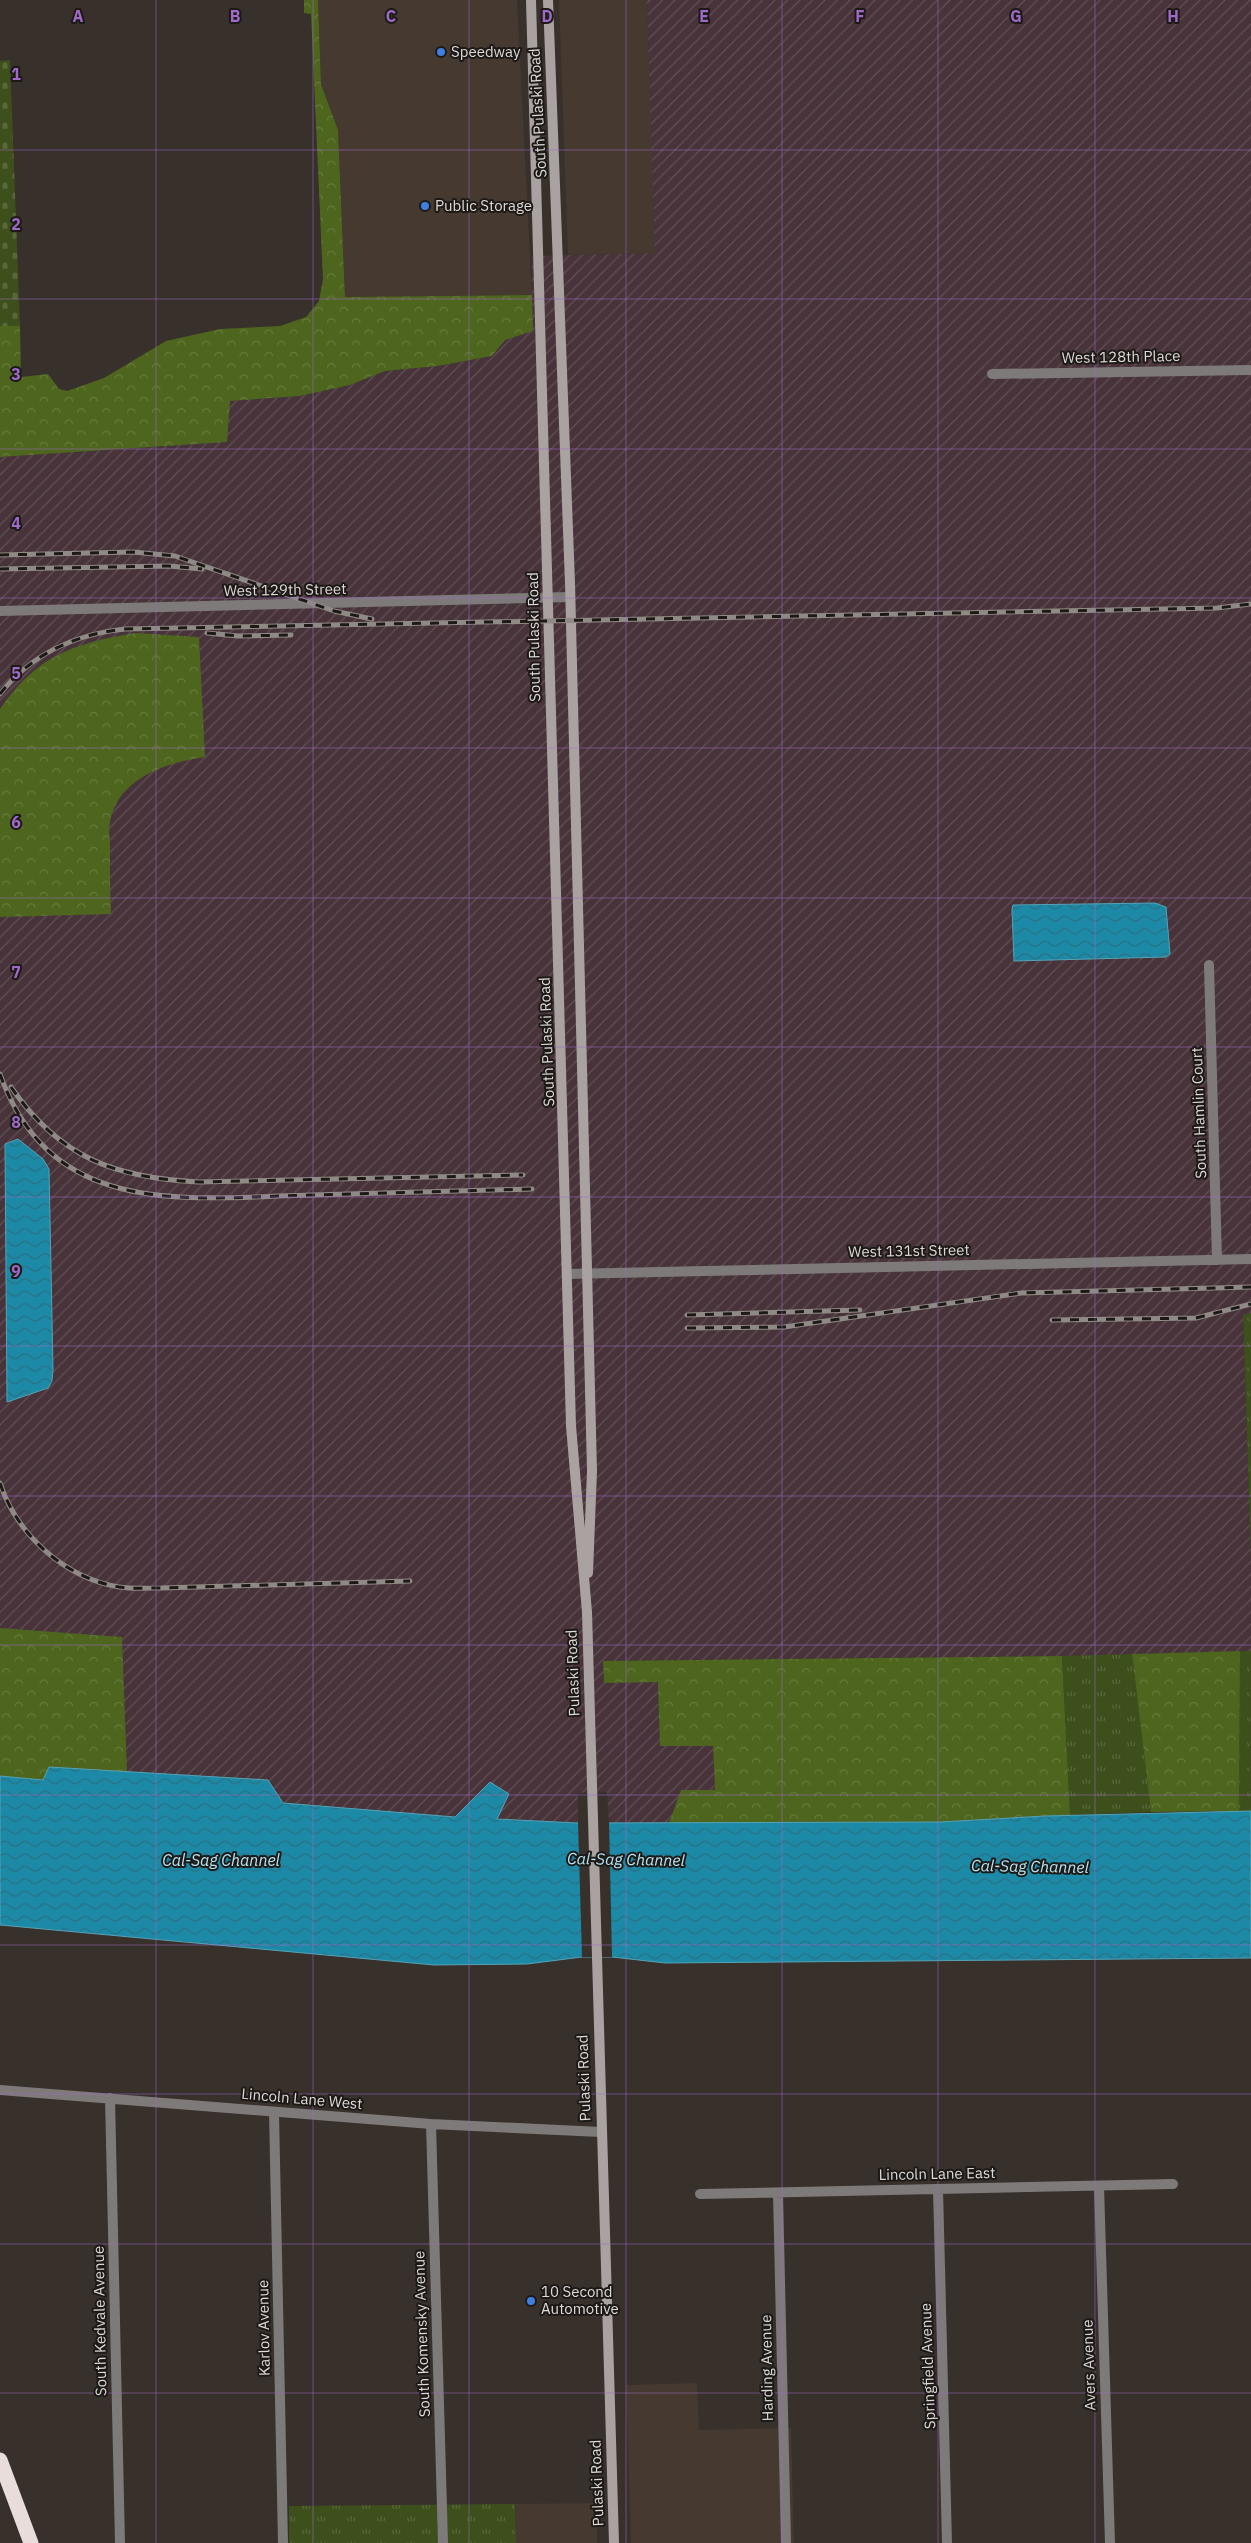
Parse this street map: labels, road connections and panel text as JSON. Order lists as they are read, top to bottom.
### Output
{
  "streets": {
    "main road": ["South Pulaski Road", "Pulaski Road"],
    "street": [
      "West 128th Place",
      "West 129th Street",
      "South Hamlin Court",
      "West 131st Street",
      "Lincoln Lane West",
      "Lincoln Lane East",
      "South Kedvale Avenue",
      "Karlov Avenue",
      "South Komensky Avenue",
      "Avers Avenue",
      "Springfield Avenue",
      "Harding Avenue"
    ]
  },
  "crossings": [
    ["South Pulaski Road", "West 129th Street"],
    ["South Pulaski Road", "West 131st Street"],
    ["South Pulaski Road", "Pulaski Road"],
    ["South Hamlin Court", "West 131st Street"],
    ["West 131st Street", "Pulaski Road"],
    ["Pulaski Road", "Lincoln Lane West"],
    ["Lincoln Lane West", "South Kedvale Avenue"],
    ["Lincoln Lane West", "Karlov Avenue"],
    ["Lincoln Lane West", "South Komensky Avenue"],
    ["Lincoln Lane East", "Avers Avenue"],
    ["Lincoln Lane East", "Springfield Avenue"],
    ["Lincoln Lane East", "Harding Avenue"]
  ],
  "water": ["Cal-Sag Channel"],
  "places": ["Speedway", "Public Storage", "10 Second Automotive"],
  "grid": {
    "columns": [
      "A",
      "B",
      "C",
      "D",
      "E",
      "F",
      "G",
      "H"
    ],
    "rows": [
      "1",
      "2",
      "3",
      "4",
      "5",
      "6",
      "7",
      "8",
      "9"
    ]
  }
}
